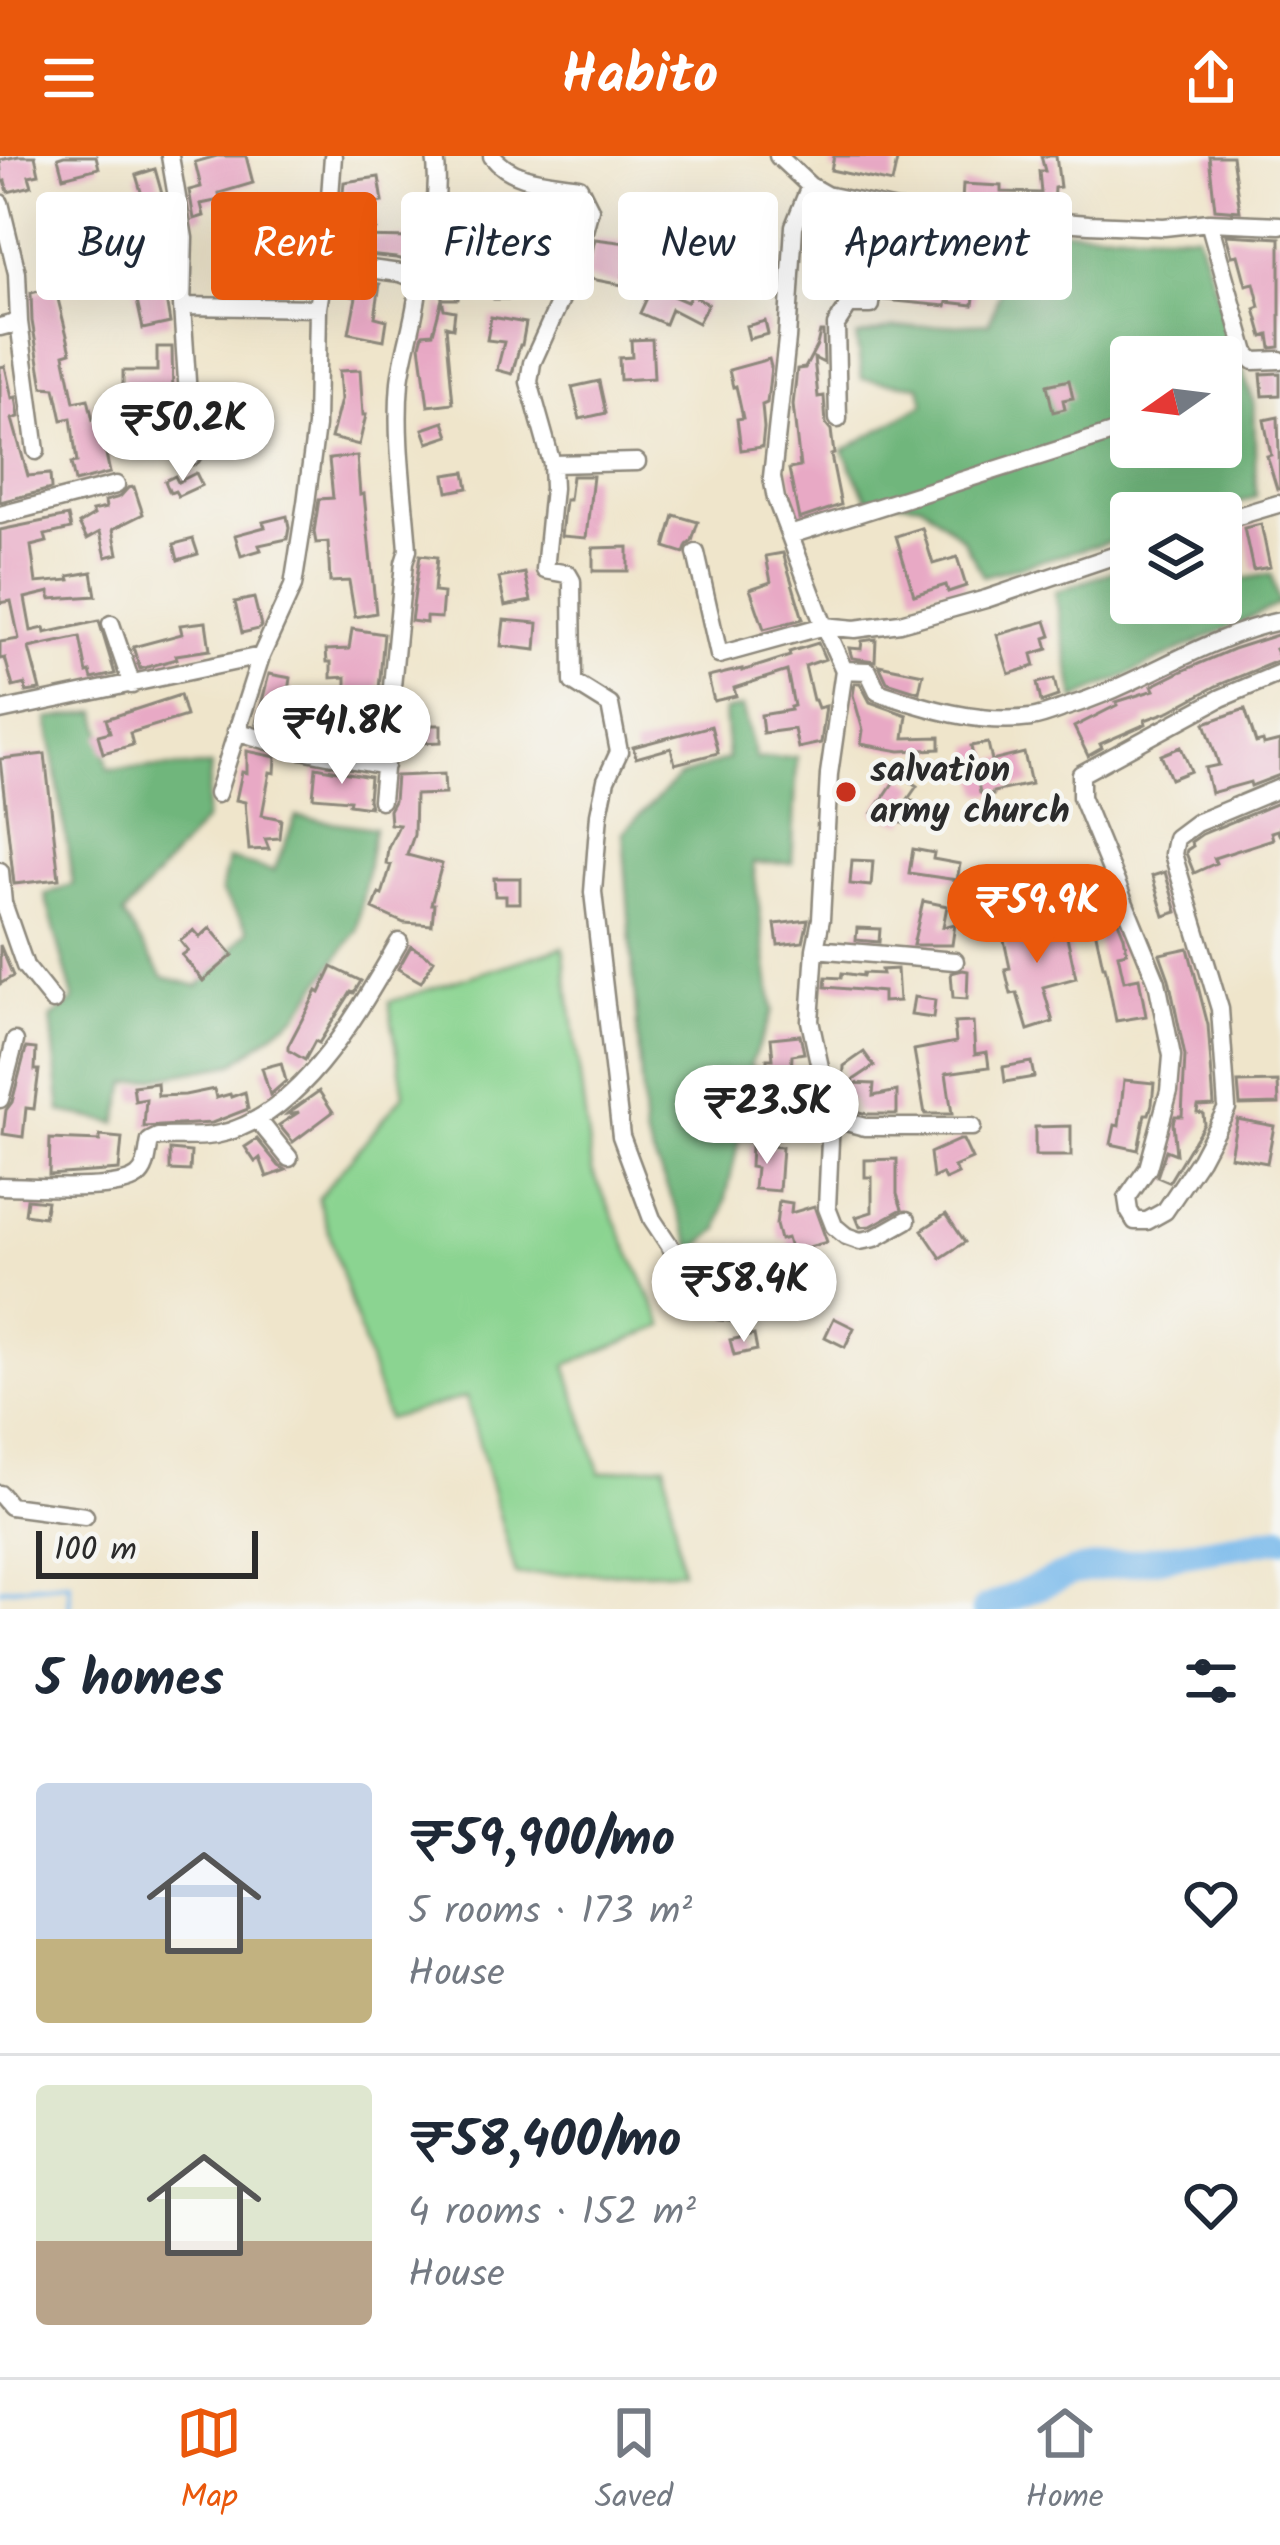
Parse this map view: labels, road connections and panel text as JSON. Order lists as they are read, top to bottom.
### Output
{
  "places": ["salvation army church"],
  "scale_bar": "100 m",
  "north": "left",
  "page": {
    "header": "Habito",
    "chip": [
      "Buy",
      "Rent",
      "Filters",
      "New",
      "Apartment"
    ],
    "price": [
      "₹50.2K",
      "₹41.8K",
      "₹59.9K",
      "₹23.5K",
      "₹58.4K"
    ],
    "scale": "100 m",
    "heading": "5 homes",
    "list": [
      {
        "name": "₹59,900/mo",
        "note": "5 rooms · 173 m² · House"
      },
      {
        "name": "₹58,400/mo",
        "note": "4 rooms · 152 m² · House"
      }
    ],
    "tabs": ["Map", "Saved", "Home"]
  }
}
